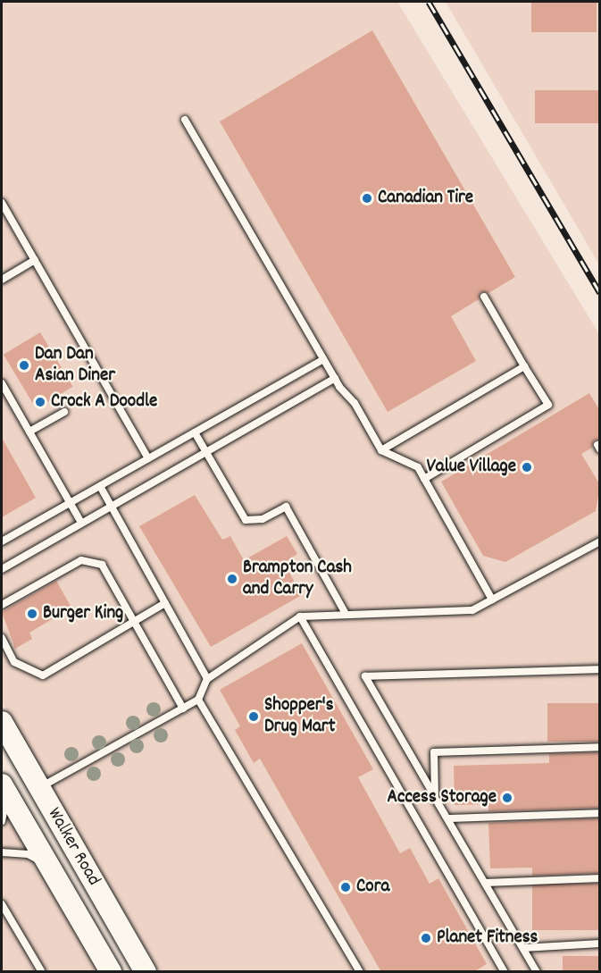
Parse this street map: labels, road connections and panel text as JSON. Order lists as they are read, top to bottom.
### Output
{
  "streets": {
    "main road": ["Walker Road"]
  },
  "places": [
    "Canadian Tire",
    "Dan Dan Asian Diner",
    "Crock A Doodle",
    "Value Village",
    "Brampton Cash and Carry",
    "Burger King",
    "Shopper's Drug Mart",
    "Access Storage",
    "Cora",
    "Planet Fitness"
  ]
}
